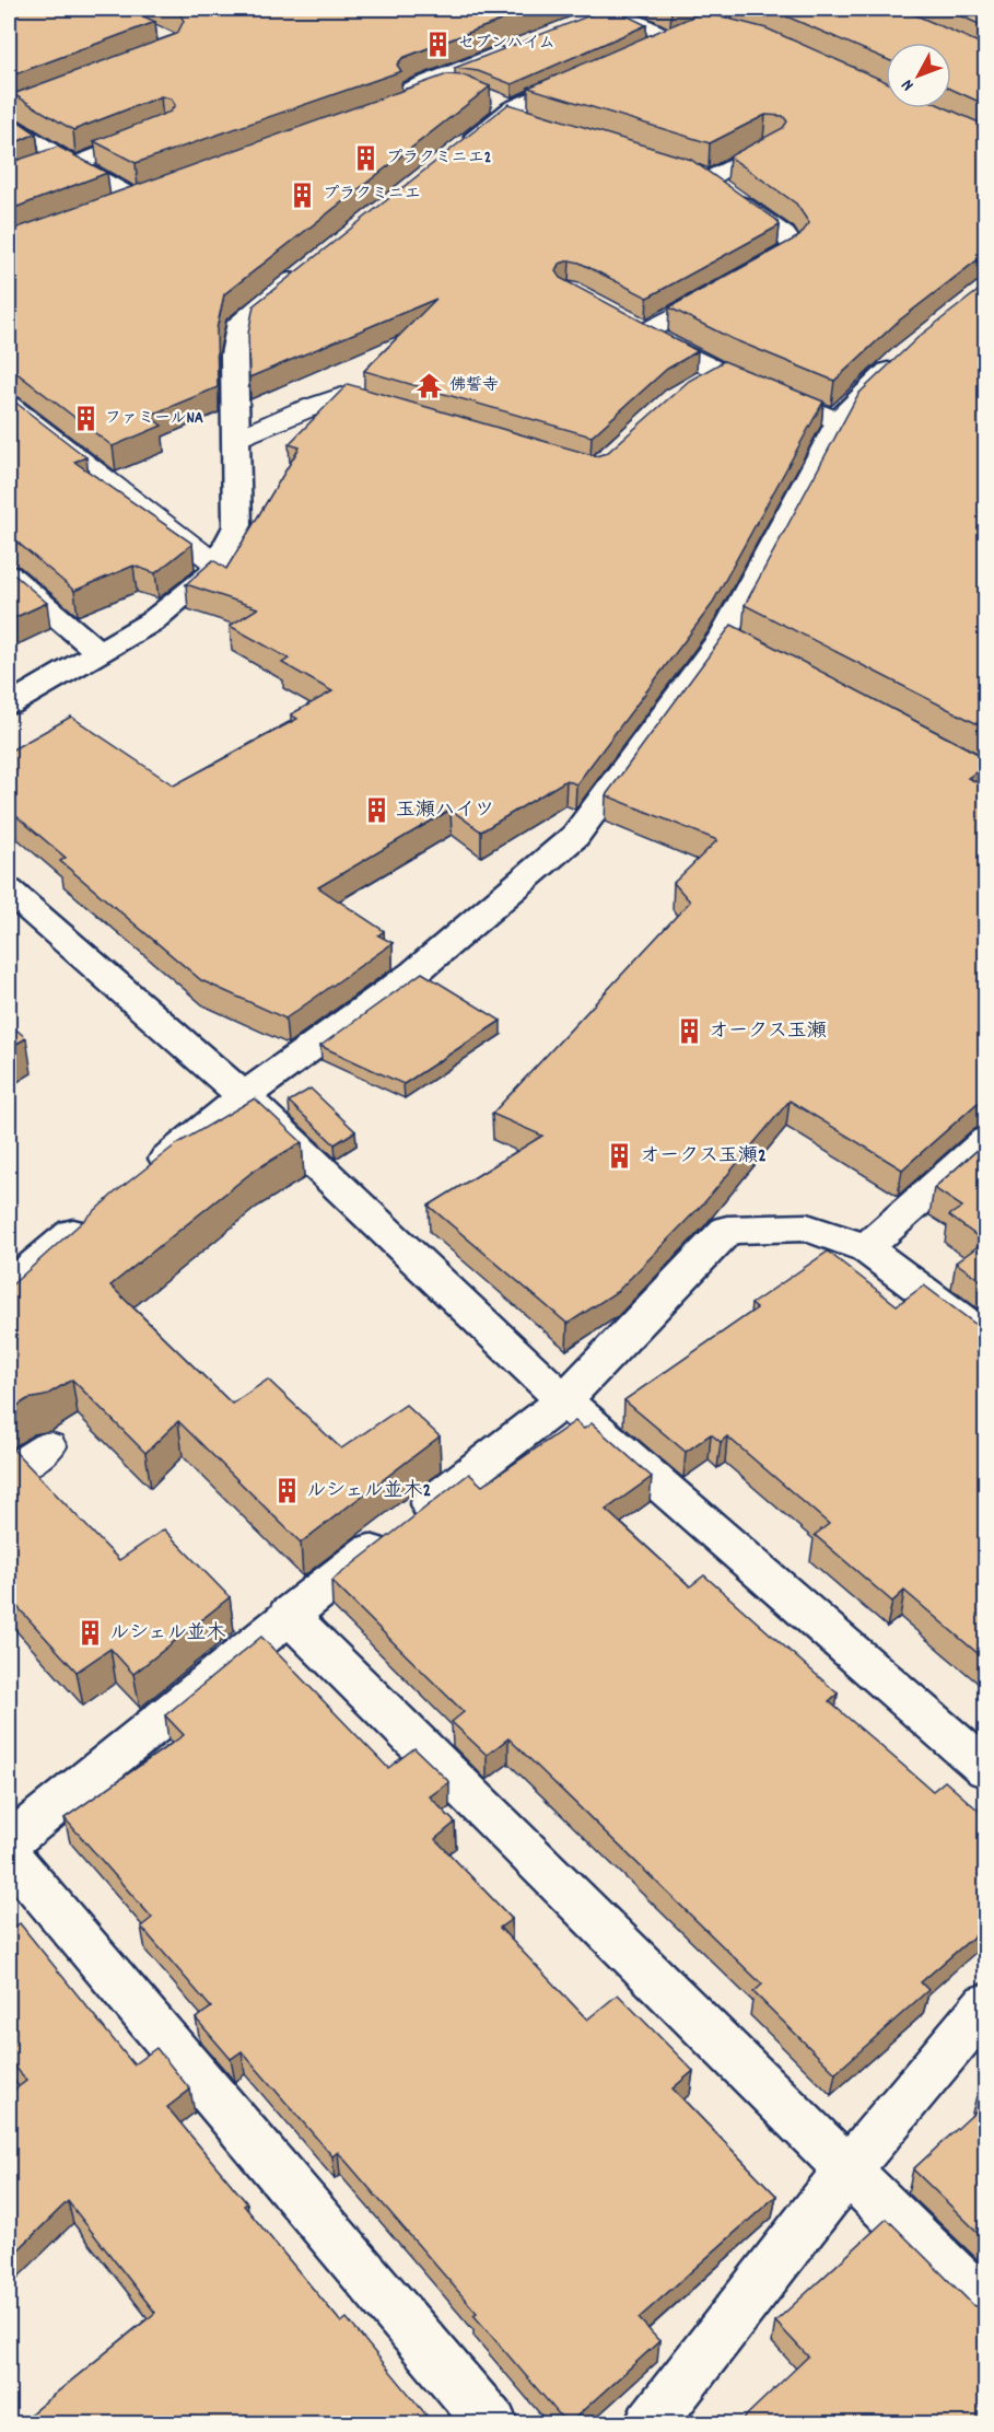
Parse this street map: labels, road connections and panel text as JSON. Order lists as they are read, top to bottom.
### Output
{
  "places": {
    "building": [
      "セブンハイム",
      "プラクミニエ2",
      "プラクミニエ",
      "ファミールNA",
      "玉瀬ハイツ",
      "オークス玉瀬",
      "オークス玉瀬2",
      "ルシェル並木2",
      "ルシェル並木"
    ],
    "temple": ["佛誓寺"]
  },
  "north": "bottom left"
}
